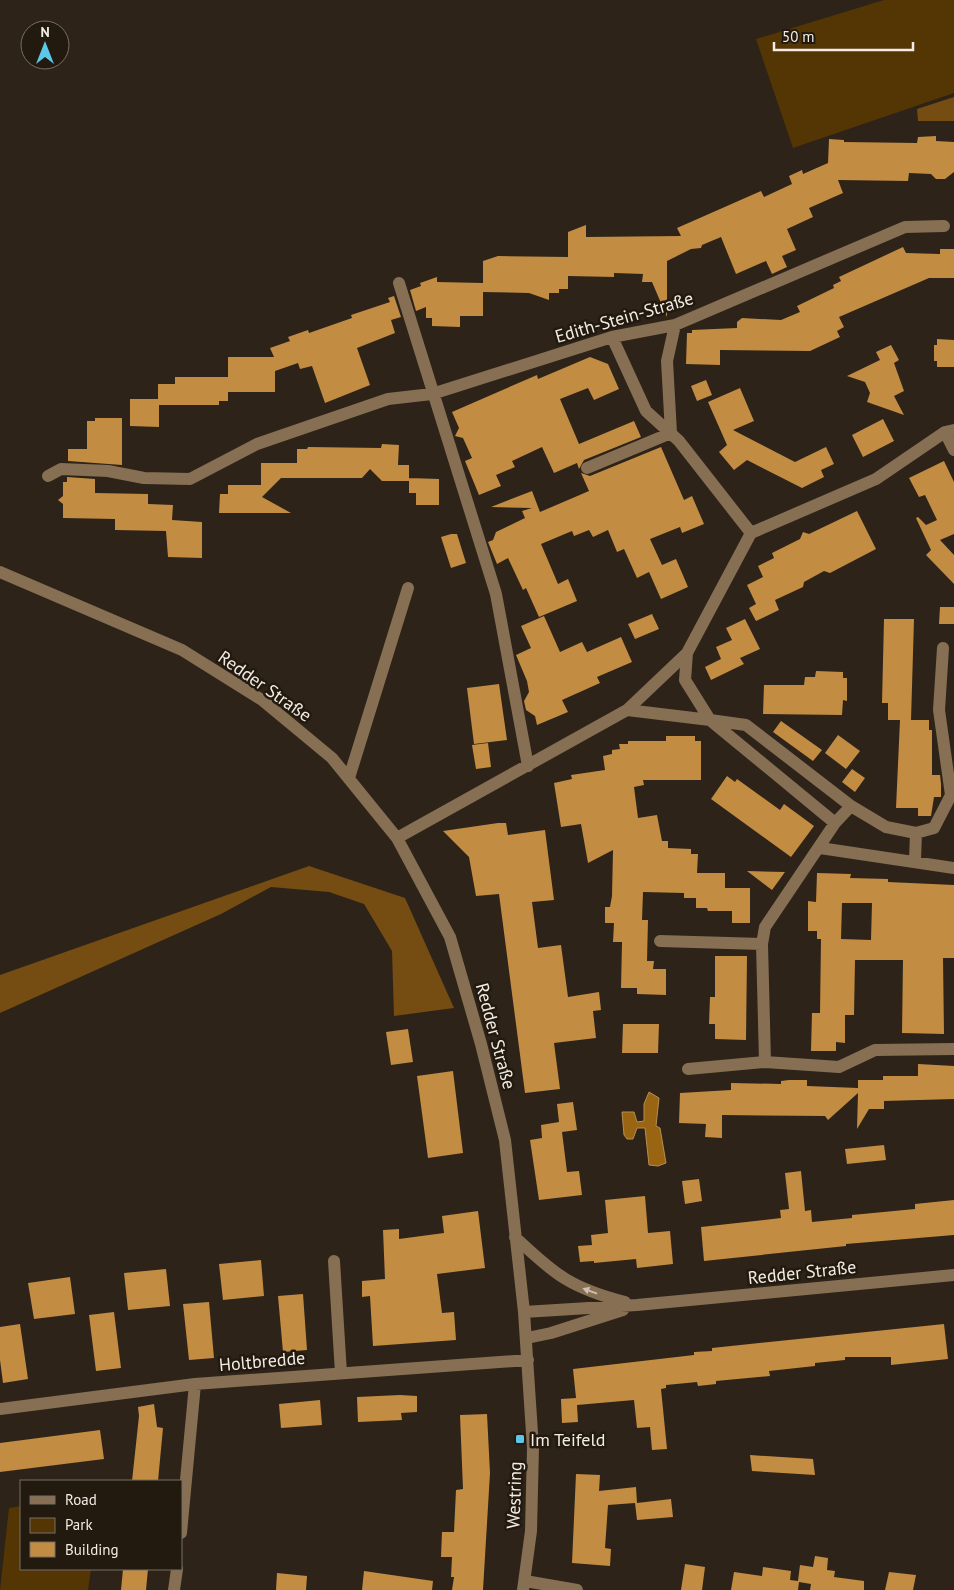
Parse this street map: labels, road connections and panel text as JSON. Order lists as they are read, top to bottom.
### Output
{
  "streets": {
    "street": [
      "Edith-Stein-Straße",
      "Redder Straße",
      "Holtbredde",
      "Westring"
    ]
  },
  "crossings": [
    ["Redder Straße", "Westring"],
    ["Holtbredde", "Westring"]
  ],
  "places": {
    "transit": ["Im Teifeld"]
  },
  "legend": ["Road", "Park", "Building"],
  "scale_bar": "50 m",
  "north": "top"
}
